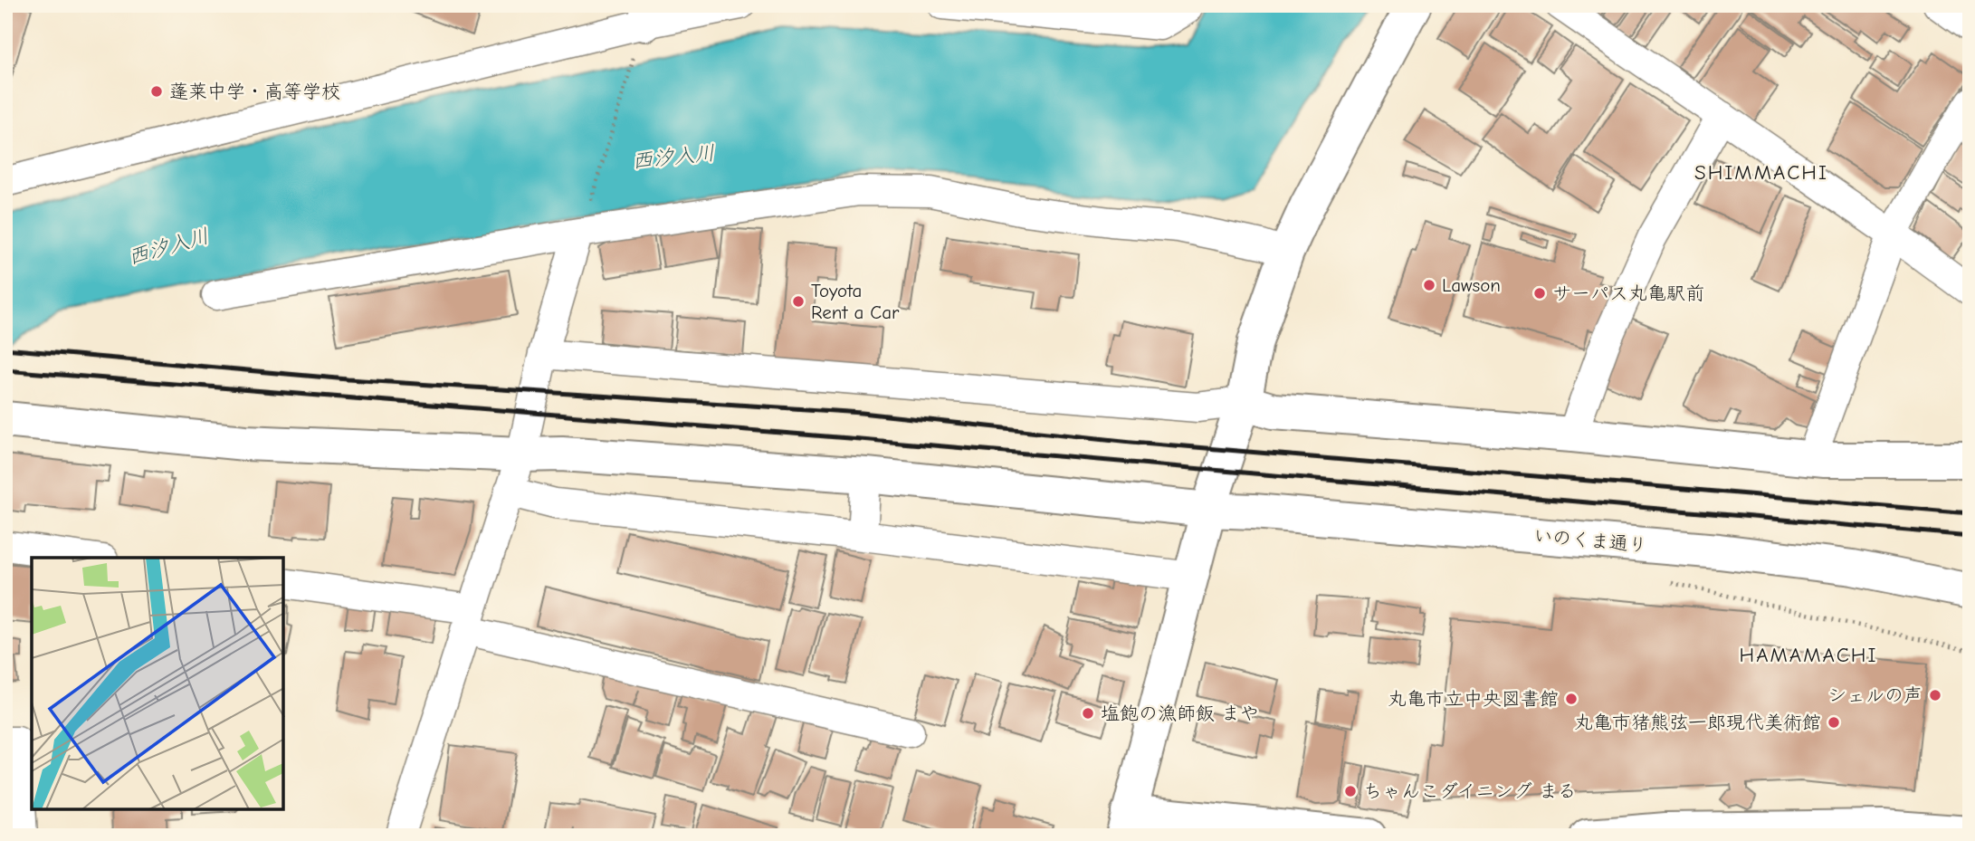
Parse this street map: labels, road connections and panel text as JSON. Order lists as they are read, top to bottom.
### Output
{
  "streets": {
    "street": ["いのくま通り"]
  },
  "districts": ["SHIMMACHI", "HAMAMACHI"],
  "water": ["西汐入川"],
  "places": [
    "蓬莱中学・高等学校",
    "Lawson",
    "サーパス丸亀駅前",
    "Toyota Rent a Car",
    "シェルの声",
    "丸亀市立中央図書館",
    "塩飽の漁師飯 まや",
    "丸亀市猪熊弦一郎現代美術館",
    "ちゃんこダイニング まる"
  ]
}
